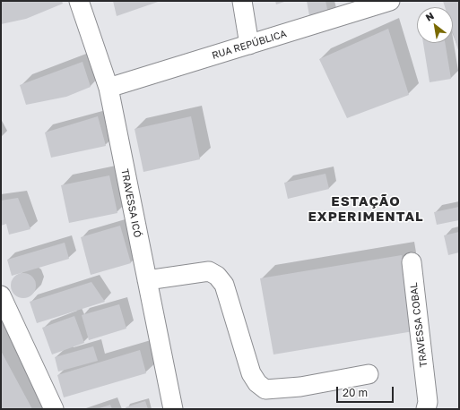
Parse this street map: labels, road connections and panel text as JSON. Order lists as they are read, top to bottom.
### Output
{
  "streets": {
    "street": ["RUA REPÚBLICA", "TRAVESSA ICÓ", "TRAVESSA COBAL"]
  },
  "crossings": [
    ["RUA REPÚBLICA", "TRAVESSA ICÓ"]
  ],
  "districts": ["ESTAÇÃO EXPERIMENTAL"],
  "scale_bar": "20 m",
  "north": "top left"
}
